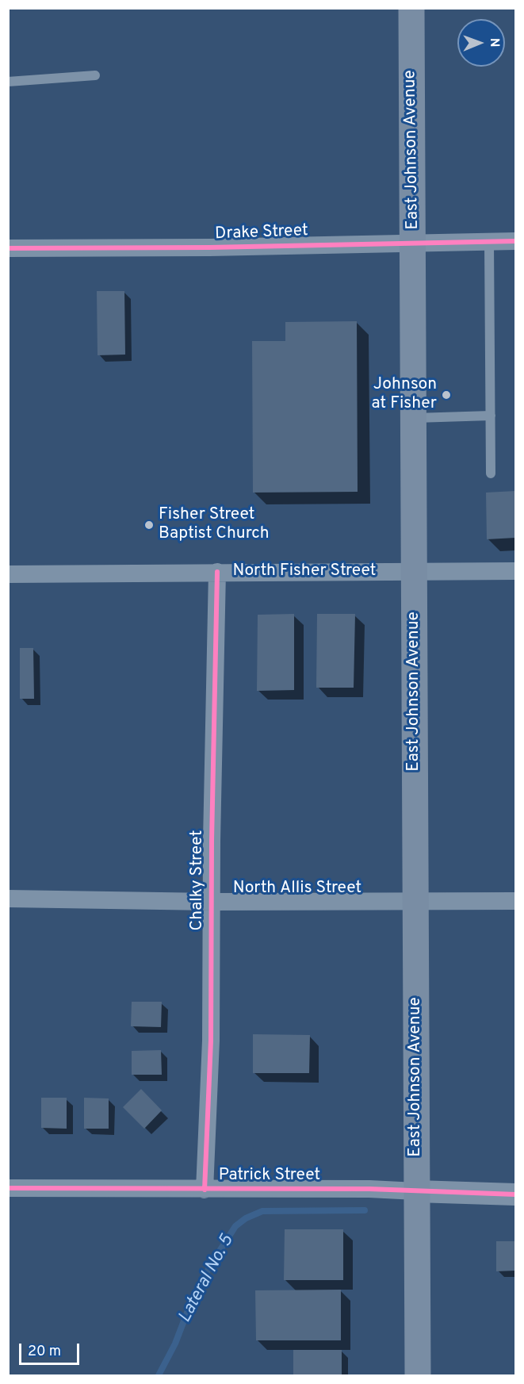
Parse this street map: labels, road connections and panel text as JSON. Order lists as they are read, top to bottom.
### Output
{
  "streets": {
    "main road": ["East Johnson Avenue"],
    "street": [
      "Drake Street",
      "North Fisher Street",
      "Chalky Street",
      "North Allis Street",
      "Patrick Street"
    ]
  },
  "crossings": [
    ["East Johnson Avenue", "Drake Street"],
    ["East Johnson Avenue", "North Fisher Street"],
    ["East Johnson Avenue", "North Allis Street"],
    ["East Johnson Avenue", "Patrick Street"],
    ["North Fisher Street", "Chalky Street"],
    ["Chalky Street", "North Allis Street"],
    ["Chalky Street", "Patrick Street"]
  ],
  "water": ["Lateral No. 5"],
  "places": ["Johnson at Fisher", "Fisher Street Baptist Church"],
  "scale_bar": "20 m",
  "north": "right"
}
